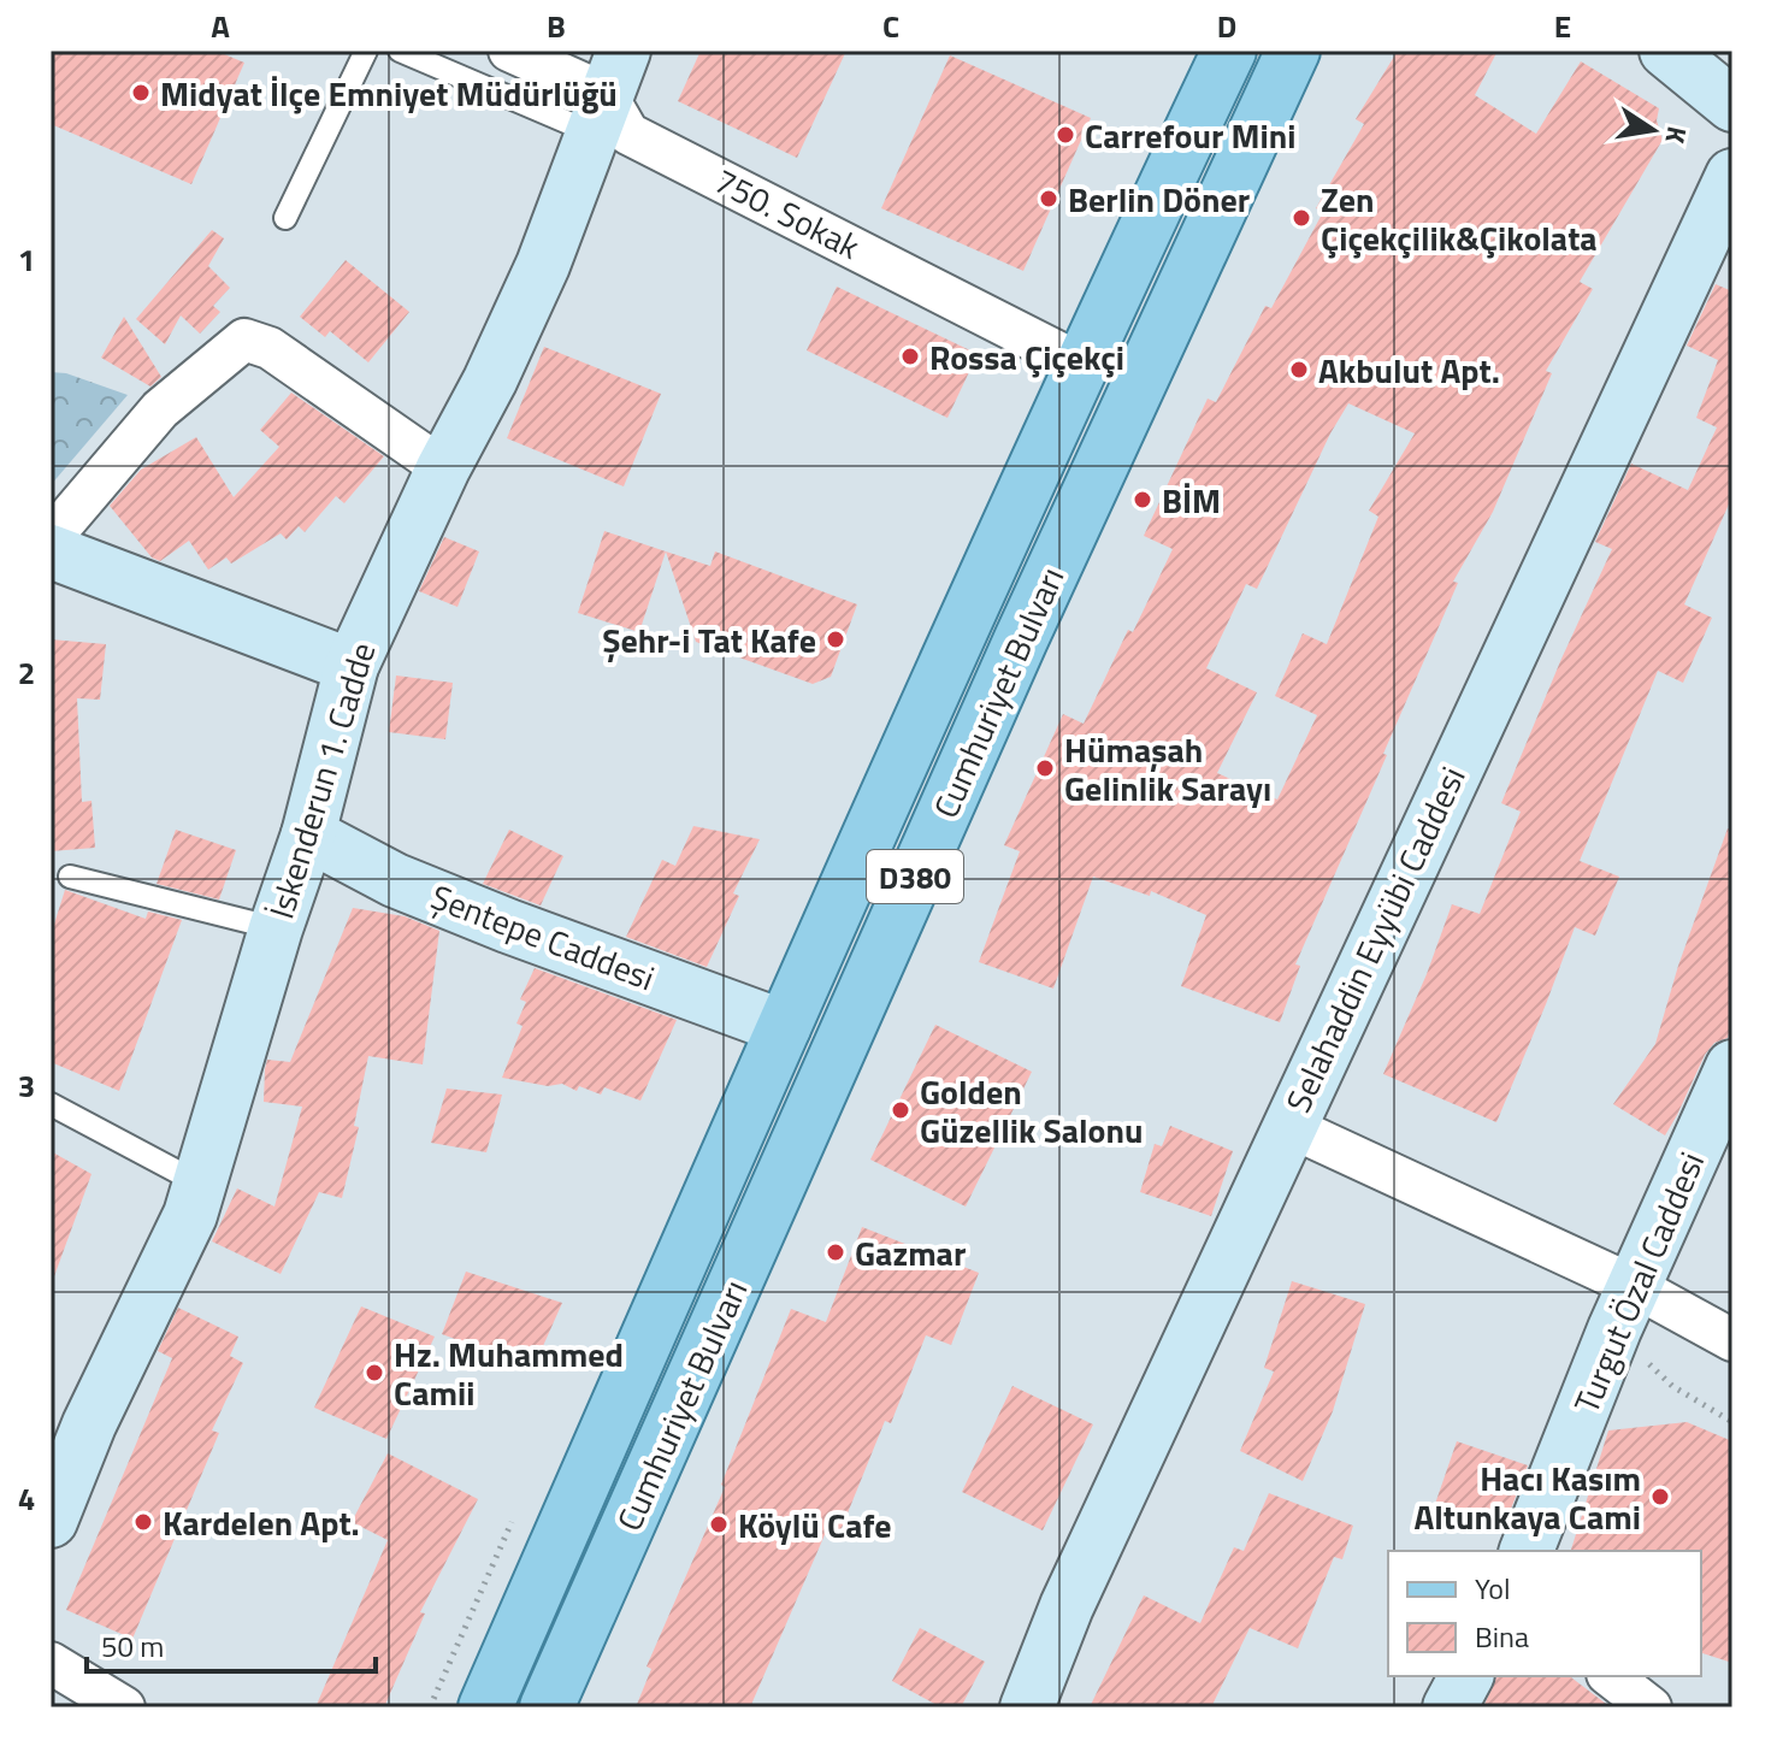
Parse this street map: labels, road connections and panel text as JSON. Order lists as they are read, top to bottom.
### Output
{
  "streets": {
    "main road": ["Cumhuriyet Bulvarı", "D380"],
    "street": [
      "750. Sokak",
      "İskenderun 1. Cadde",
      "Şentepe Caddesi",
      "Selahaddin Eyyübi Caddesi",
      "Turgut Özal Caddesi"
    ]
  },
  "crossings": [
    ["750. Sokak", "Cumhuriyet Bulvarı"],
    ["750. Sokak", "İskenderun 1. Cadde"],
    ["Cumhuriyet Bulvarı", "Şentepe Caddesi"],
    ["İskenderun 1. Cadde", "Şentepe Caddesi"]
  ],
  "places": [
    "Midyat İlçe Emniyet Müdürlüğü",
    "Carrefour Mini",
    "Berlin Döner",
    "Zen Çiçekçilik&Çikolata",
    "Rossa Çiçekçi",
    "Akbulut Apt.",
    "BİM",
    "Şehr-i Tat Kafe",
    "Hümaşah Gelinlik Sarayı",
    "Golden Güzellik Salonu",
    "Gazmar",
    "Hz. Muhammed Camii",
    "Hacı Kasım Altunkaya Cami",
    "Kardelen Apt.",
    "Köylü Cafe"
  ],
  "legend": ["Yol", "Bina"],
  "scale_bar": "50 m",
  "north": "right",
  "grid": {
    "columns": [
      "A",
      "B",
      "C",
      "D",
      "E"
    ],
    "rows": [
      "1",
      "2",
      "3",
      "4"
    ]
  }
}
